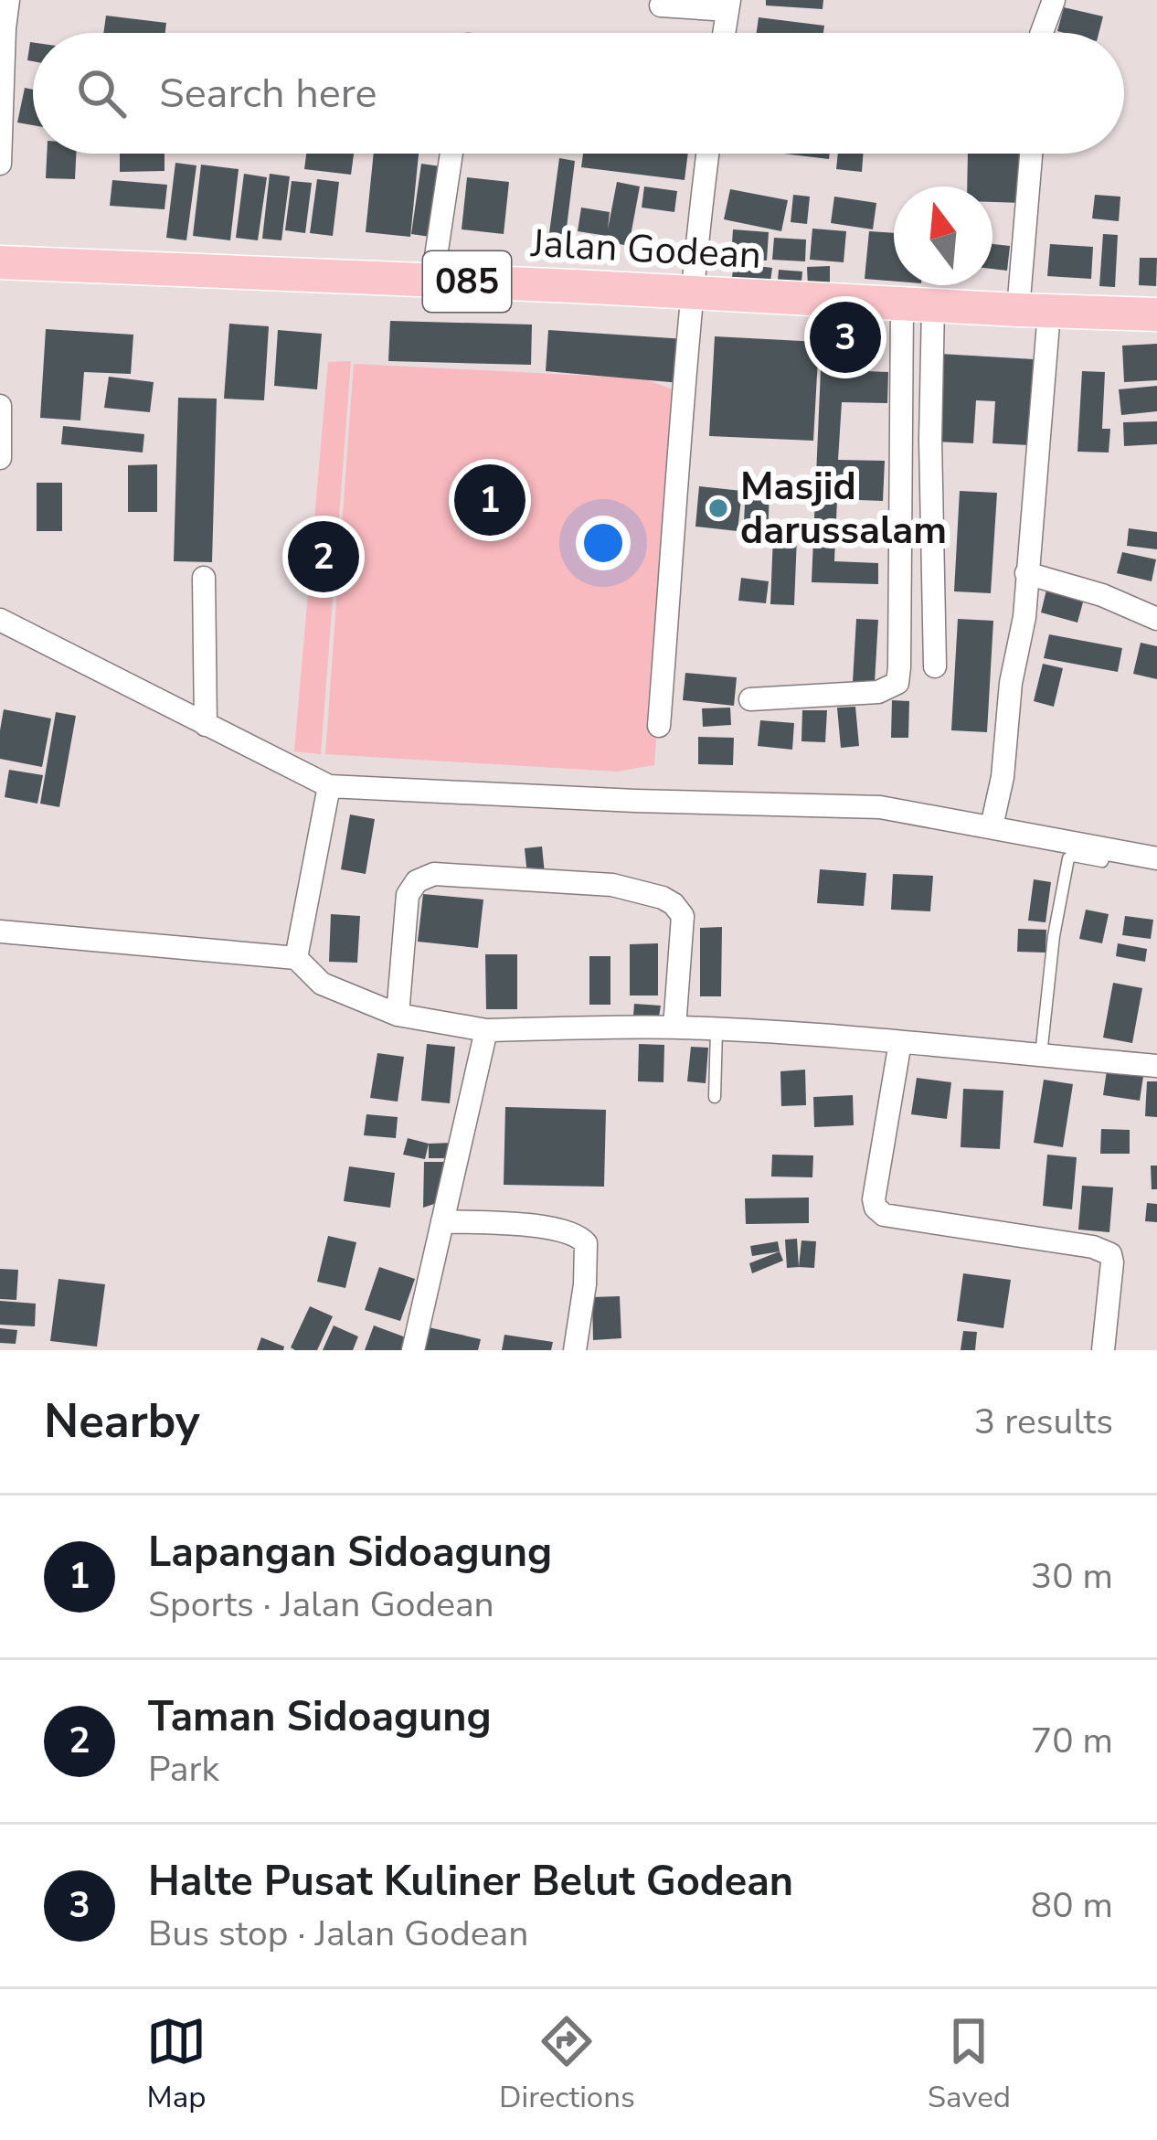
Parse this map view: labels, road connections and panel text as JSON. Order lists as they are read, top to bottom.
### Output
{
  "streets": {
    "main road": ["Jalan Godean", "085"]
  },
  "places": ["Masjid darussalam"],
  "north": "top",
  "page": {
    "search": "Search here",
    "pins": ["3", "1", "2"],
    "heading": ["Nearby", "3 results"],
    "list": [
      {
        "mark": "1",
        "name": "Lapangan Sidoagung",
        "note": "Sports · Jalan Godean",
        "value": "30 m"
      },
      {
        "mark": "2",
        "name": "Taman Sidoagung",
        "note": "Park",
        "value": "70 m"
      },
      {
        "mark": "3",
        "name": "Halte Pusat Kuliner Belut Godean",
        "note": "Bus stop · Jalan Godean",
        "value": "80 m"
      }
    ],
    "nav": ["Map", "Directions", "Saved"]
  }
}
